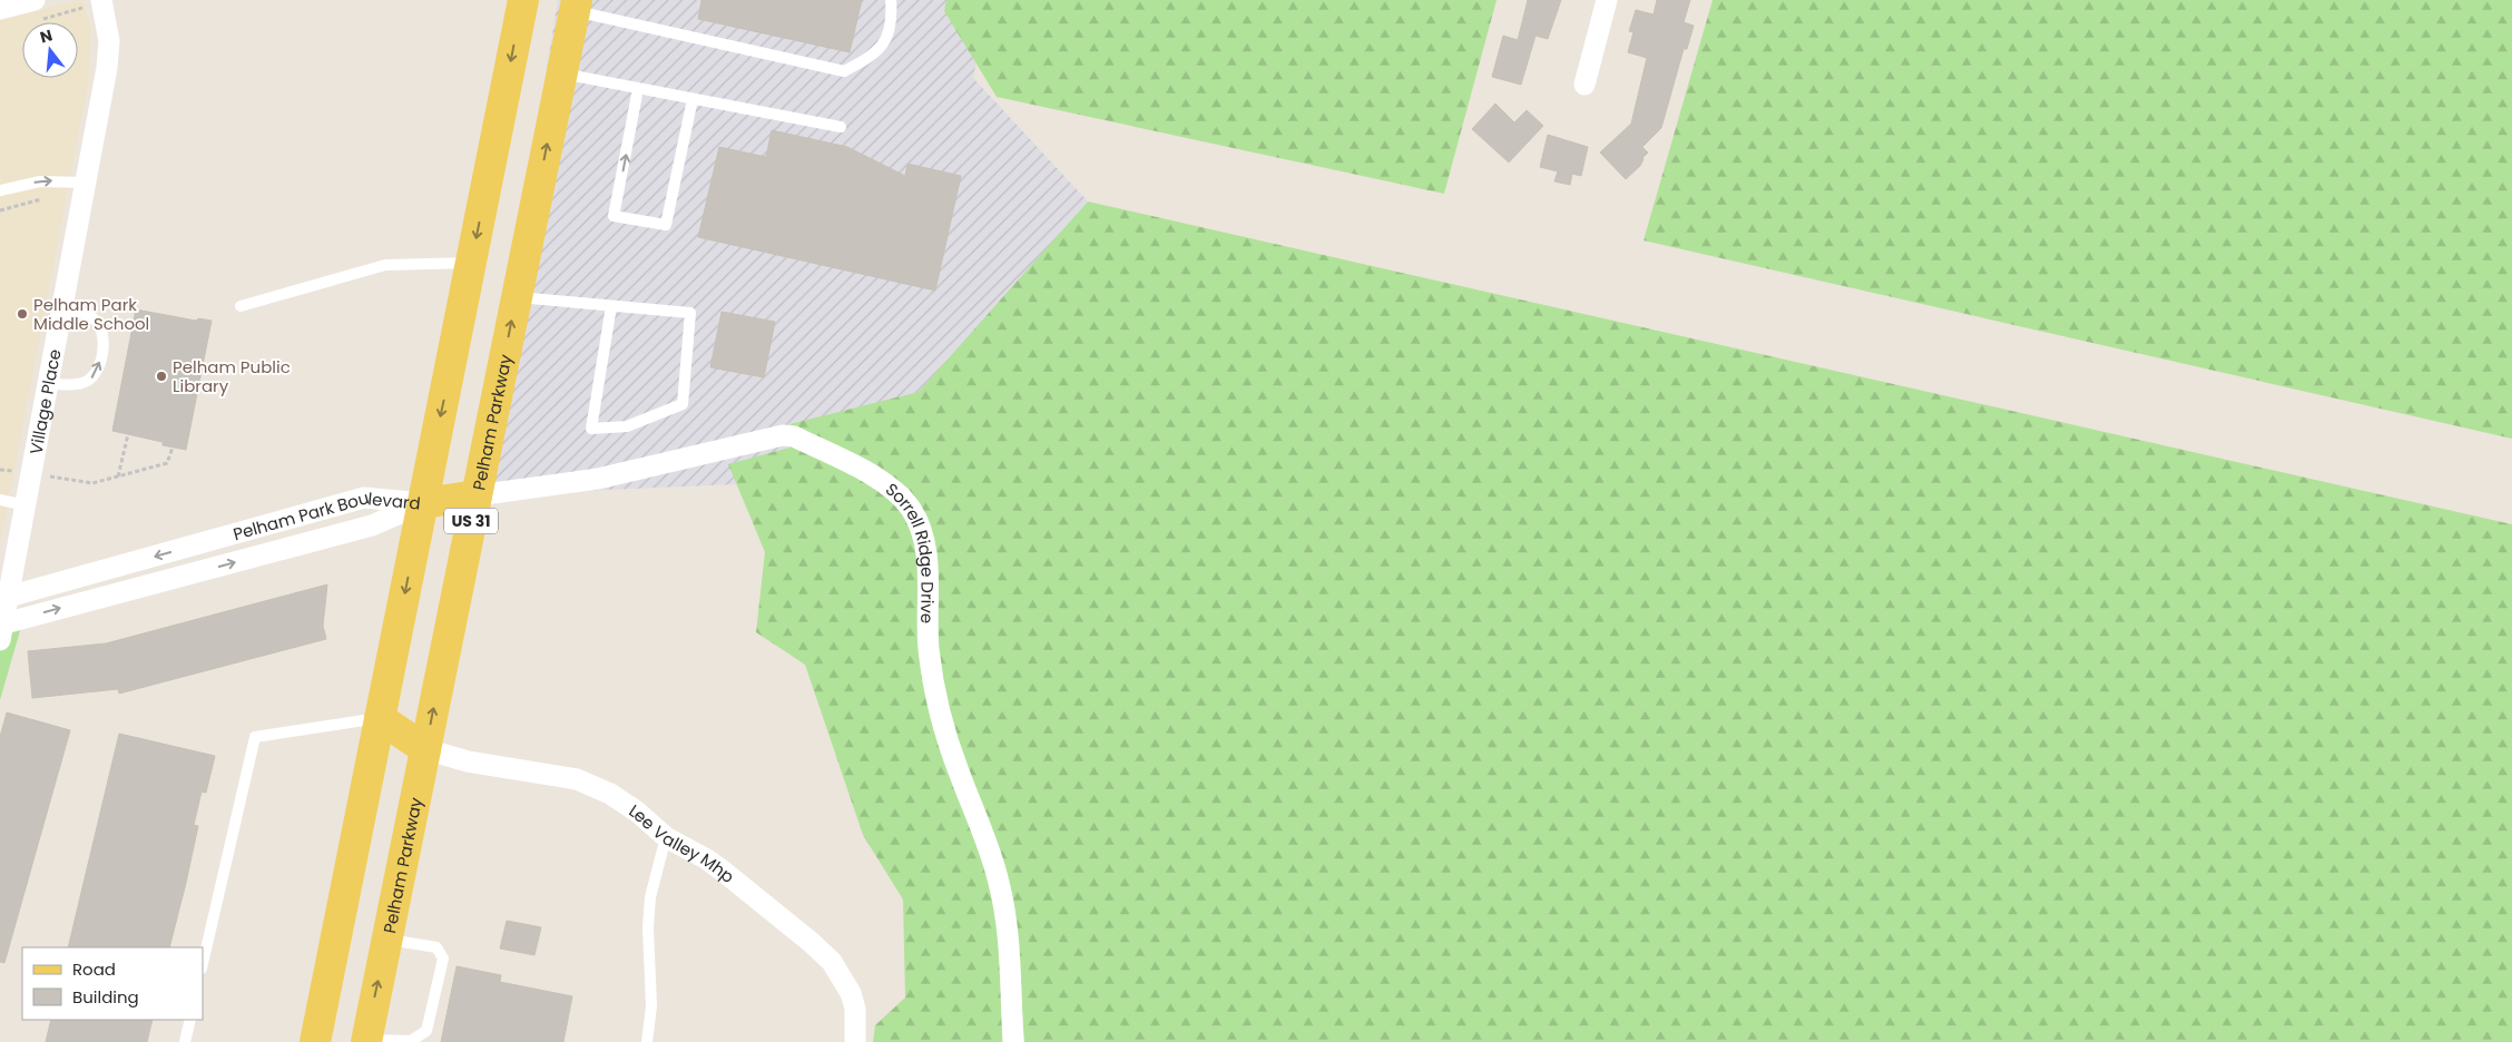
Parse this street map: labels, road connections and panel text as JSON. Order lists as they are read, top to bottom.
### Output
{
  "streets": {
    "main road": ["Pelham Parkway", "US 31"],
    "street": [
      "Village Place",
      "Pelham Park Boulevard",
      "Sorrell Ridge Drive",
      "Lee Valley Mhp"
    ]
  },
  "crossings": [
    ["Village Place", "Pelham Park Boulevard"],
    ["Pelham Parkway", "Sorrell Ridge Drive"],
    ["Pelham Parkway", "Lee Valley Mhp"],
    ["Pelham Park Boulevard", "US 31"]
  ],
  "places": ["Pelham Park Middle School", "Pelham Public Library"],
  "legend": ["Road", "Building"],
  "north": "top"
}
